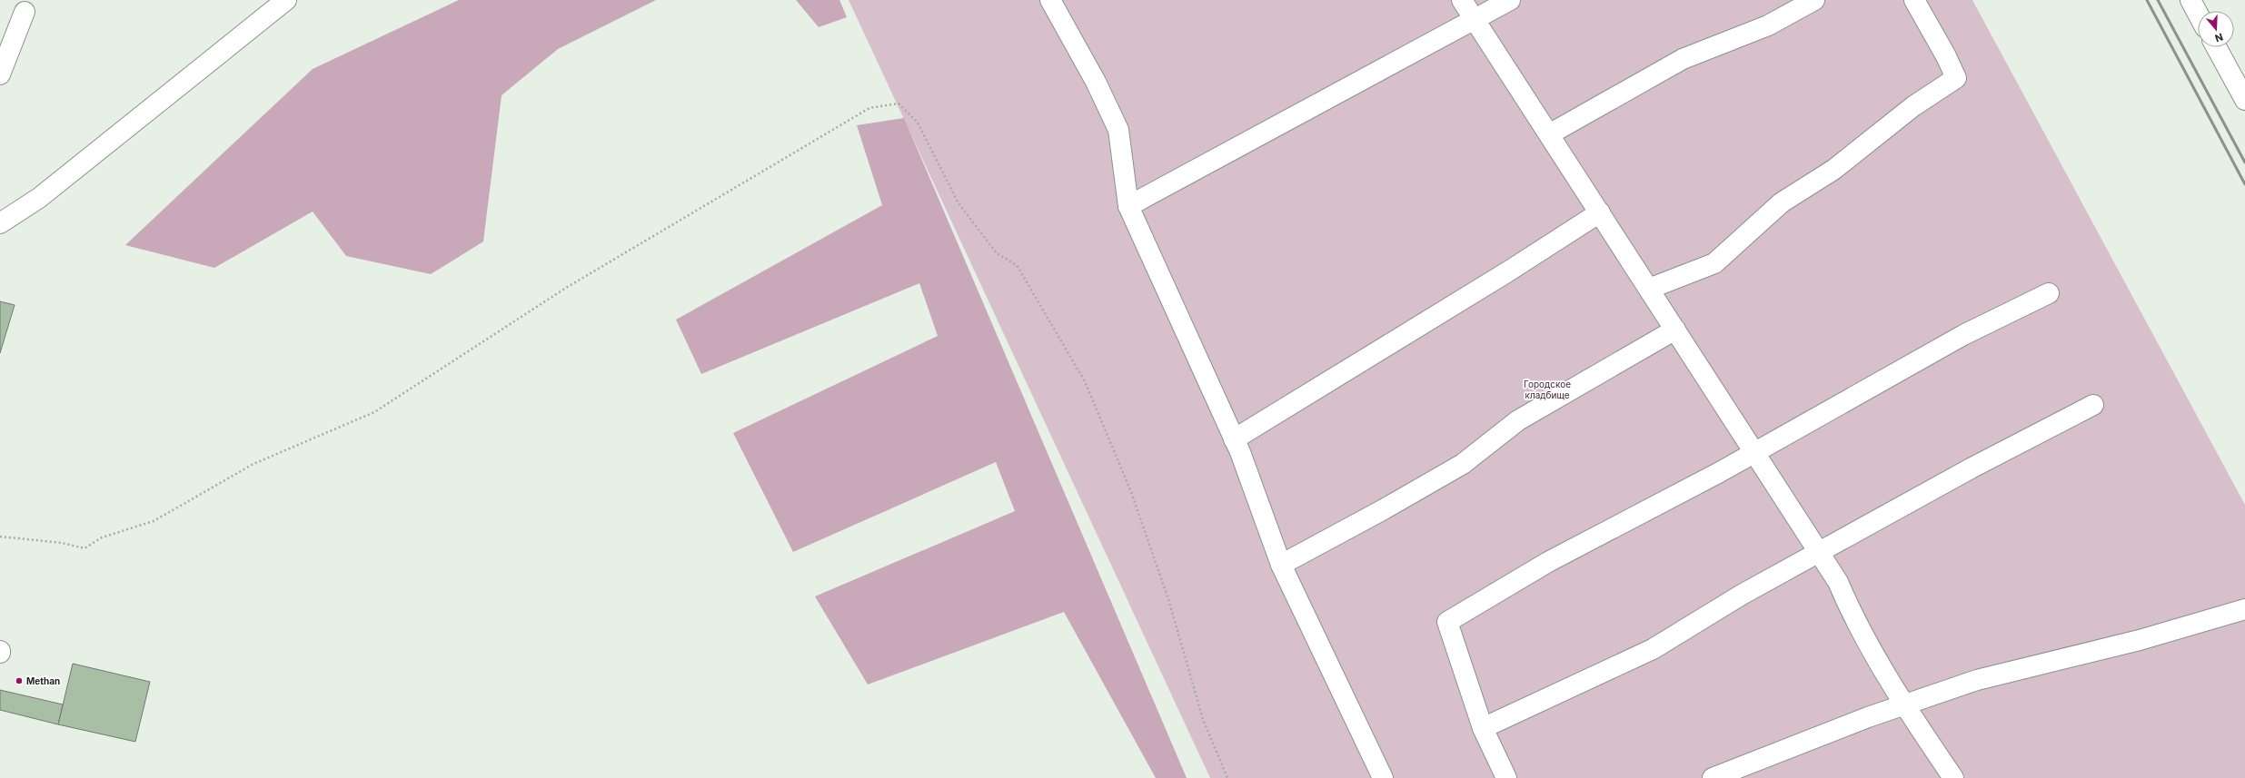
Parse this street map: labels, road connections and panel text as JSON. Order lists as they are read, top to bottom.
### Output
{
  "parks": ["Городское кладбище"],
  "places": ["Methan"],
  "north": "bottom"
}
